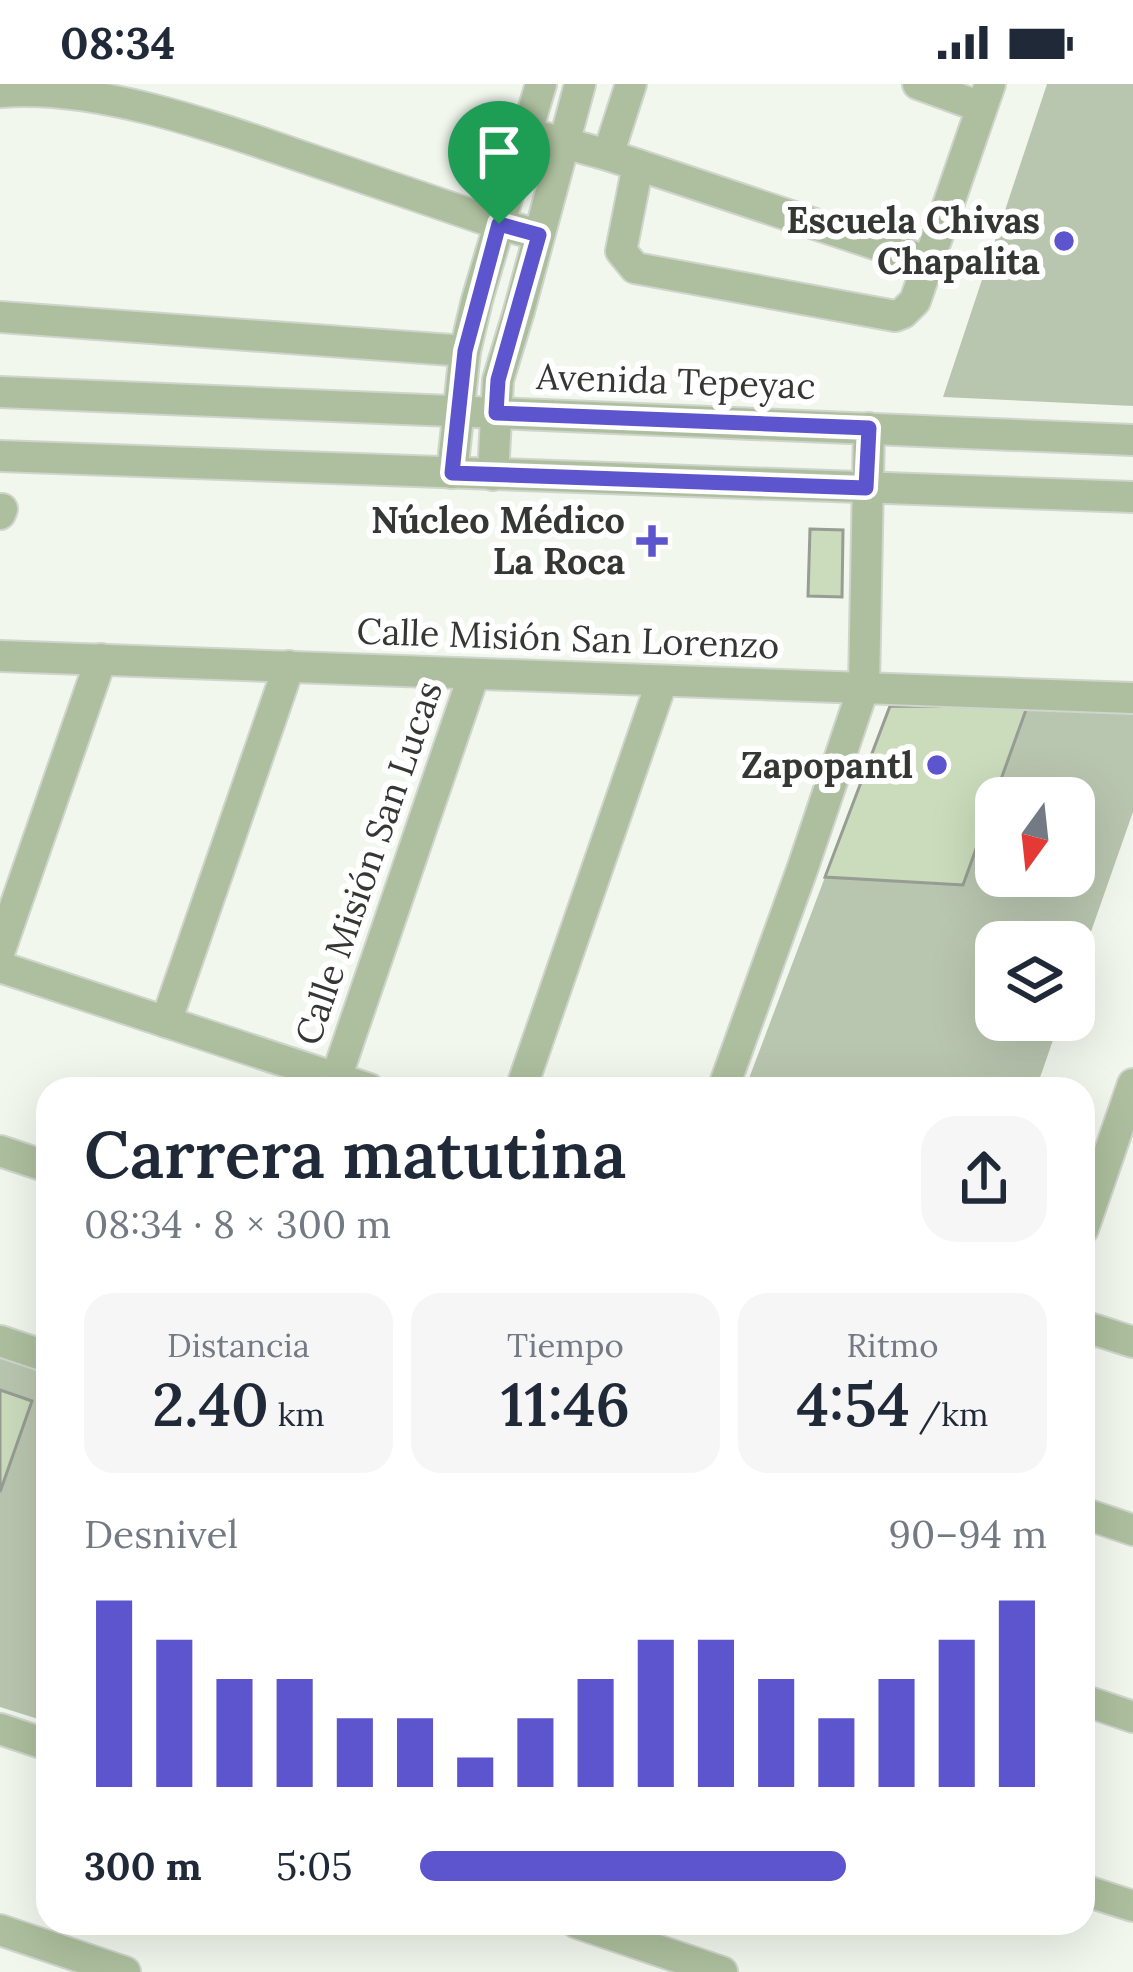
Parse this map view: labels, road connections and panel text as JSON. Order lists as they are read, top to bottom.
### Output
{
  "streets": {
    "street": ["Avenida Tepeyac", "Calle Misión San Lorenzo", "Calle Misión San Lucas"]
  },
  "crossings": [
    ["Calle Misión San Lorenzo", "Calle Misión San Lucas"]
  ],
  "places": {
    "other": ["Escuela Chivas Chapalita", "Zapopantl"],
    "health": ["Núcleo Médico La Roca"]
  },
  "north": "bottom",
  "page": {
    "status": "08:34",
    "heading": ["Carrera matutina", "08:34 · 8 × 300 m"],
    "stats": [
      ["Distancia", "2.40 km"],
      ["Tiempo", "11:46"],
      ["Ritmo", "4:54 /km"]
    ],
    "chart": ["Desnivel", "90–94 m"],
    "list": [
      {
        "name": "300 m",
        "note": "5:05"
      }
    ]
  }
}
